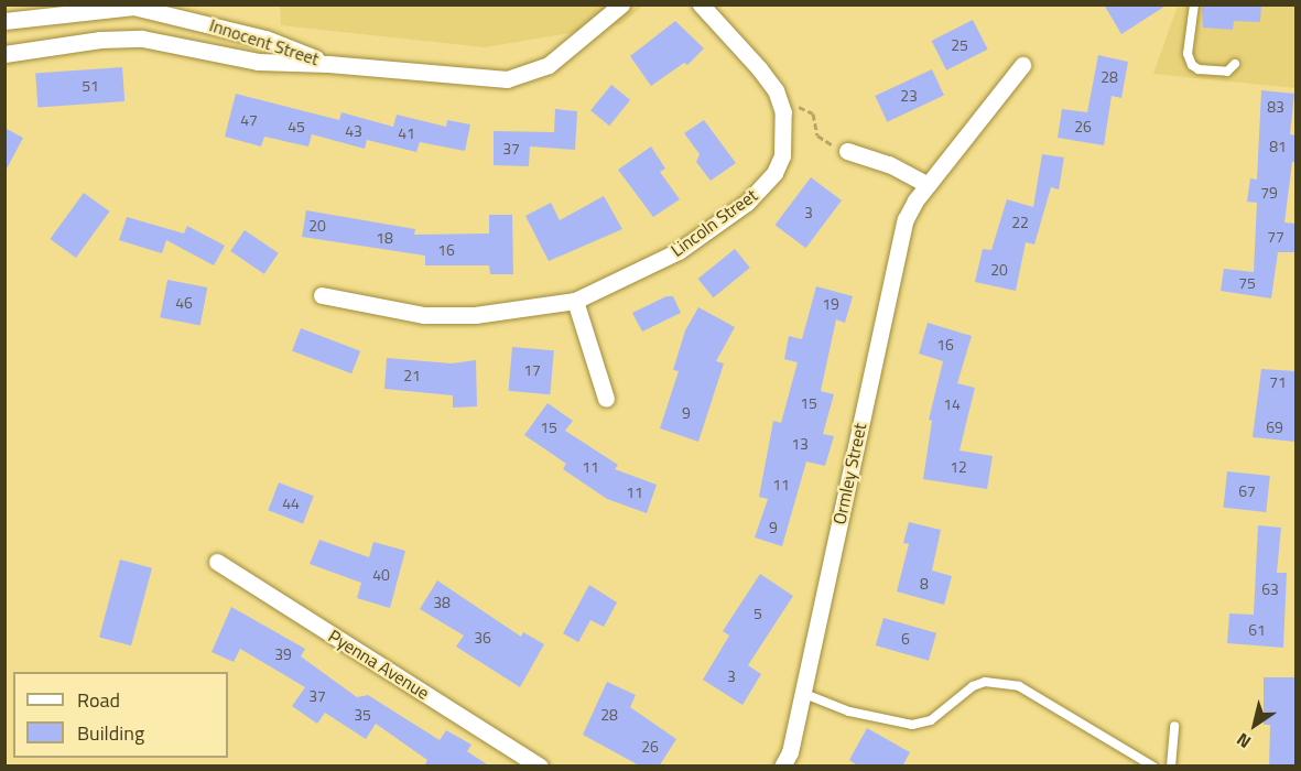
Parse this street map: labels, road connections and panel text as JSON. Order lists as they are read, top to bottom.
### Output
{
  "streets": {
    "street": [
      "Innocent Street",
      "Lincoln Street",
      "Ormley Street",
      "Pyenna Avenue"
    ]
  },
  "house_numbers": [
    "25",
    "28",
    "51",
    "23",
    "83",
    "47",
    "45",
    "26",
    "43",
    "41",
    "81",
    "37",
    "79",
    "3",
    "22",
    "20",
    "77",
    "18",
    "16",
    "20",
    "75",
    "46",
    "19",
    "16",
    "17",
    "21",
    "71",
    "15",
    "14",
    "9",
    "15",
    "69",
    "13",
    "11",
    "12",
    "11",
    "67",
    "11",
    "44",
    "9",
    "40",
    "8",
    "63",
    "38",
    "5",
    "61",
    "36",
    "6",
    "39",
    "3",
    "37",
    "35",
    "28",
    "26"
  ],
  "legend": ["Road", "Building"],
  "north": "bottom left"
}
